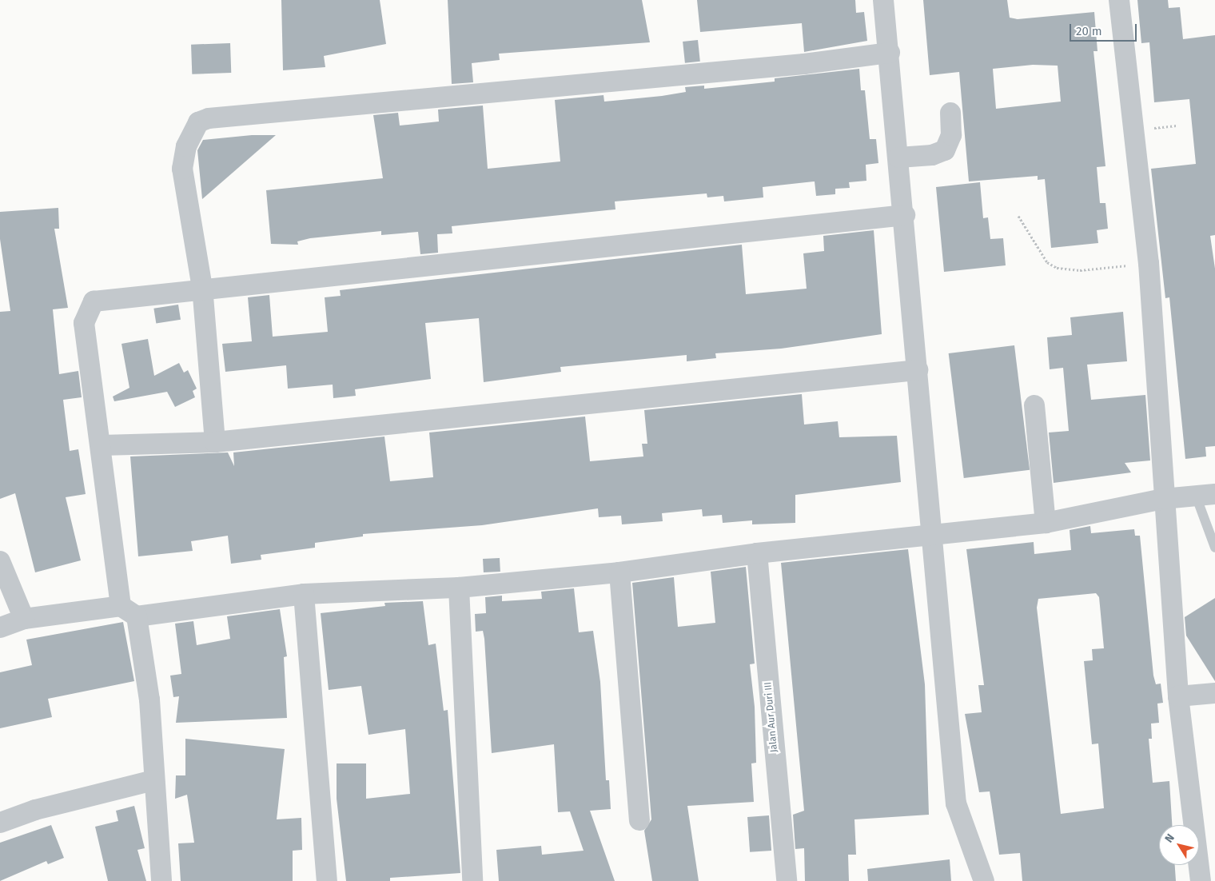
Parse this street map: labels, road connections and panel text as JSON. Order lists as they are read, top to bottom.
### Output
{
  "streets": {
    "street": ["Jalan Aur Duri III"]
  },
  "scale_bar": "20 m",
  "north": "top left"
}
